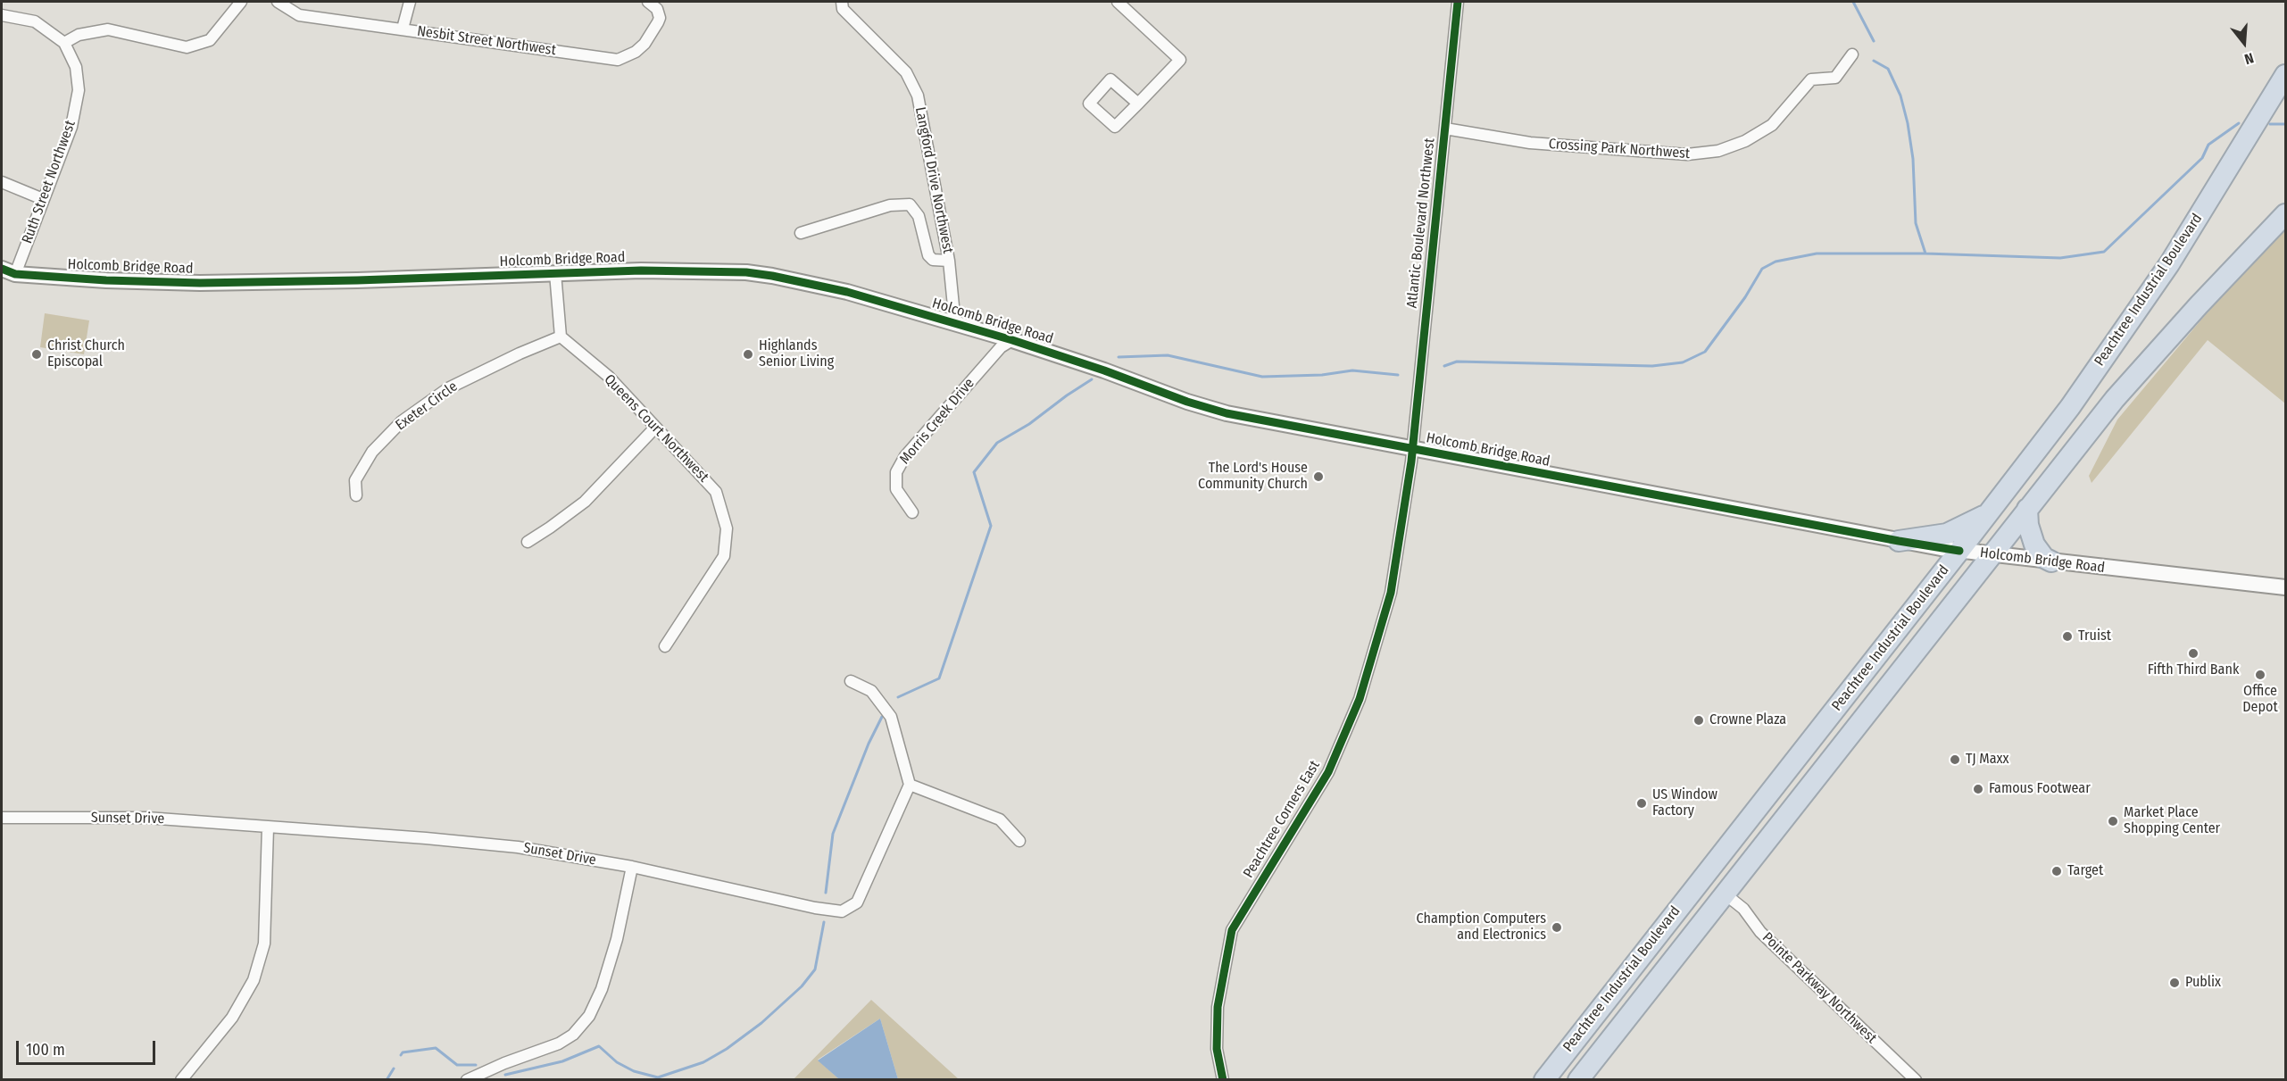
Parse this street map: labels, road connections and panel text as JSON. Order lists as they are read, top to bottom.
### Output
{
  "streets": {
    "highway": ["Peachtree Industrial Boulevard"],
    "street": [
      "Nesbit Street Northwest",
      "Crossing Park Northwest",
      "Langford Drive Northwest",
      "Ruth Street Northwest",
      "Atlantic Boulevard Northwest",
      "Holcomb Bridge Road",
      "Exeter Circle",
      "Morris Creek Drive",
      "Queens Court Northwest",
      "Sunset Drive",
      "Peachtree Corners East",
      "Pointe Parkway Northwest"
    ]
  },
  "crossings": [
    ["Crossing Park Northwest", "Atlantic Boulevard Northwest"],
    ["Langford Drive Northwest", "Holcomb Bridge Road"],
    ["Ruth Street Northwest", "Holcomb Bridge Road"],
    ["Atlantic Boulevard Northwest", "Holcomb Bridge Road"],
    ["Atlantic Boulevard Northwest", "Peachtree Corners East"],
    ["Holcomb Bridge Road", "Peachtree Industrial Boulevard"],
    ["Holcomb Bridge Road", "Morris Creek Drive"],
    ["Holcomb Bridge Road", "Peachtree Corners East"],
    ["Peachtree Industrial Boulevard", "Pointe Parkway Northwest"],
    ["Exeter Circle", "Queens Court Northwest"]
  ],
  "places": [
    "Christ Church Episcopal",
    "Highlands Senior Living",
    "The Lord's House Community Church",
    "Truist",
    "Fifth Third Bank",
    "Office Depot",
    "Crowne Plaza",
    "TJ Maxx",
    "Famous Footwear",
    "US Window Factory",
    "Market Place Shopping Center",
    "Target",
    "Chamption Computers and Electronics",
    "Publix"
  ],
  "scale_bar": "100 m",
  "north": "bottom"
}
